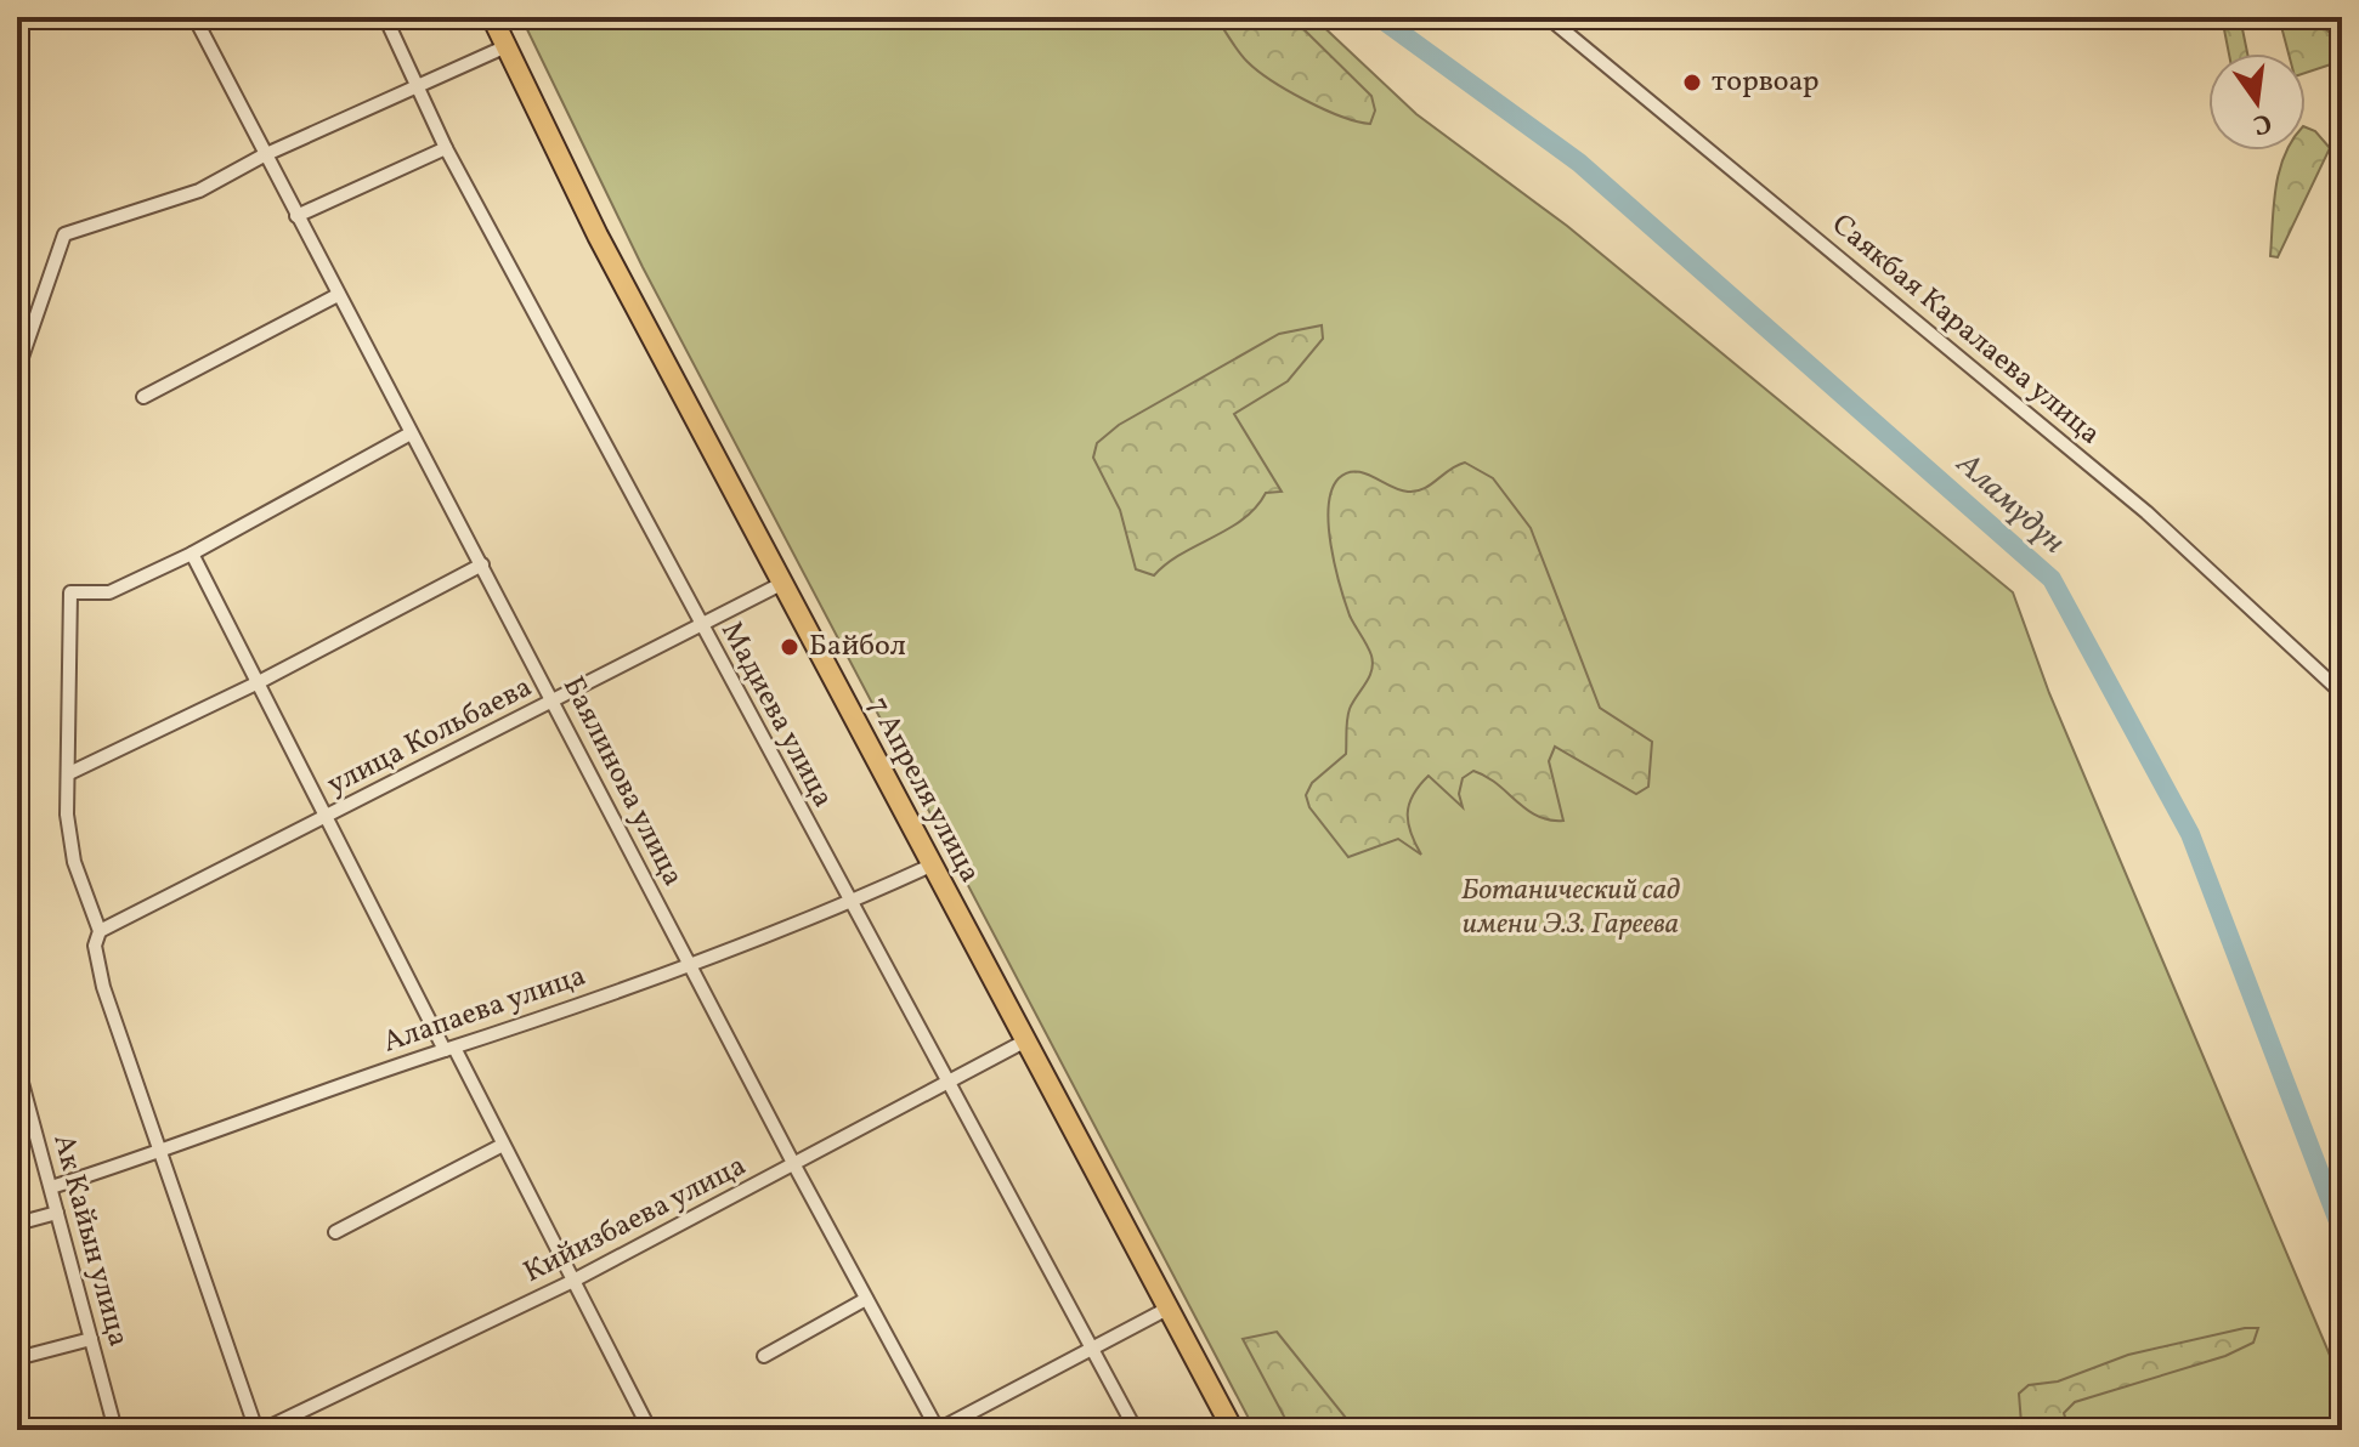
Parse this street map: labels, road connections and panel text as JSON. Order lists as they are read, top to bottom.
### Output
{
  "streets": {
    "main road": ["7 Апреля улица"],
    "street": [
      "Саякбая Каралаева улица",
      "Мадиева улица",
      "улица Кольбаева",
      "Баялинова улица",
      "Алапаева улица",
      "Кийизбаева улица",
      "Ак Кайын улица"
    ]
  },
  "crossings": [
    ["Мадиева улица", "улица Кольбаева"],
    ["Мадиева улица", "Алапаева улица"],
    ["Мадиева улица", "Кийизбаева улица"],
    ["улица Кольбаева", "Баялинова улица"],
    ["улица Кольбаева", "7 Апреля улица"],
    ["Баялинова улица", "Алапаева улица"],
    ["Баялинова улица", "Кийизбаева улица"],
    ["7 Апреля улица", "Алапаева улица"],
    ["7 Апреля улица", "Кийизбаева улица"],
    ["Алапаева улица", "Ак Кайын улица"]
  ],
  "water": ["Аламүдүн"],
  "parks": ["Ботанический сад имени Э.З. Гареева"],
  "places": ["торвоар", "Байбол"],
  "north": "bottom"
}
